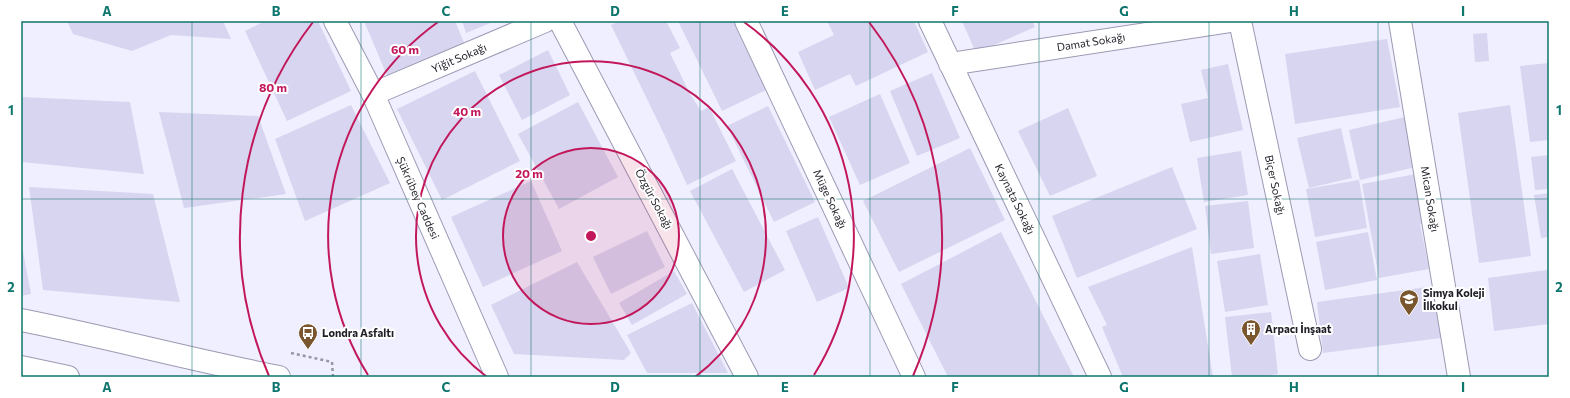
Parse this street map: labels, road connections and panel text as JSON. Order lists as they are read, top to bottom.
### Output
{
  "streets": {
    "main road": [
      "Damat Sokağı",
      "Yiğit Sokağı",
      "Biçer Sokağı",
      "Şükrübey Caddesi",
      "Özgür Sokağı",
      "Müge Sokağı",
      "Kaynata Sokağı",
      "Mican Sokağı"
    ]
  },
  "crossings": [
    ["Damat Sokağı", "Kaynata Sokağı"],
    ["Yiğit Sokağı", "Şükrübey Caddesi"]
  ],
  "places": {
    "school or university": ["Simya Koleji İlkokul"],
    "building": ["Arpacı İnşaat"],
    "bus stop": ["Londra Asfaltı"]
  },
  "grid": {
    "columns": [
      "A",
      "B",
      "C",
      "D",
      "E",
      "F",
      "G",
      "H",
      "I"
    ],
    "rows": ["1", "2"]
  },
  "rings": [
    "60 m",
    "80 m",
    "40 m",
    "20 m"
  ]
}
